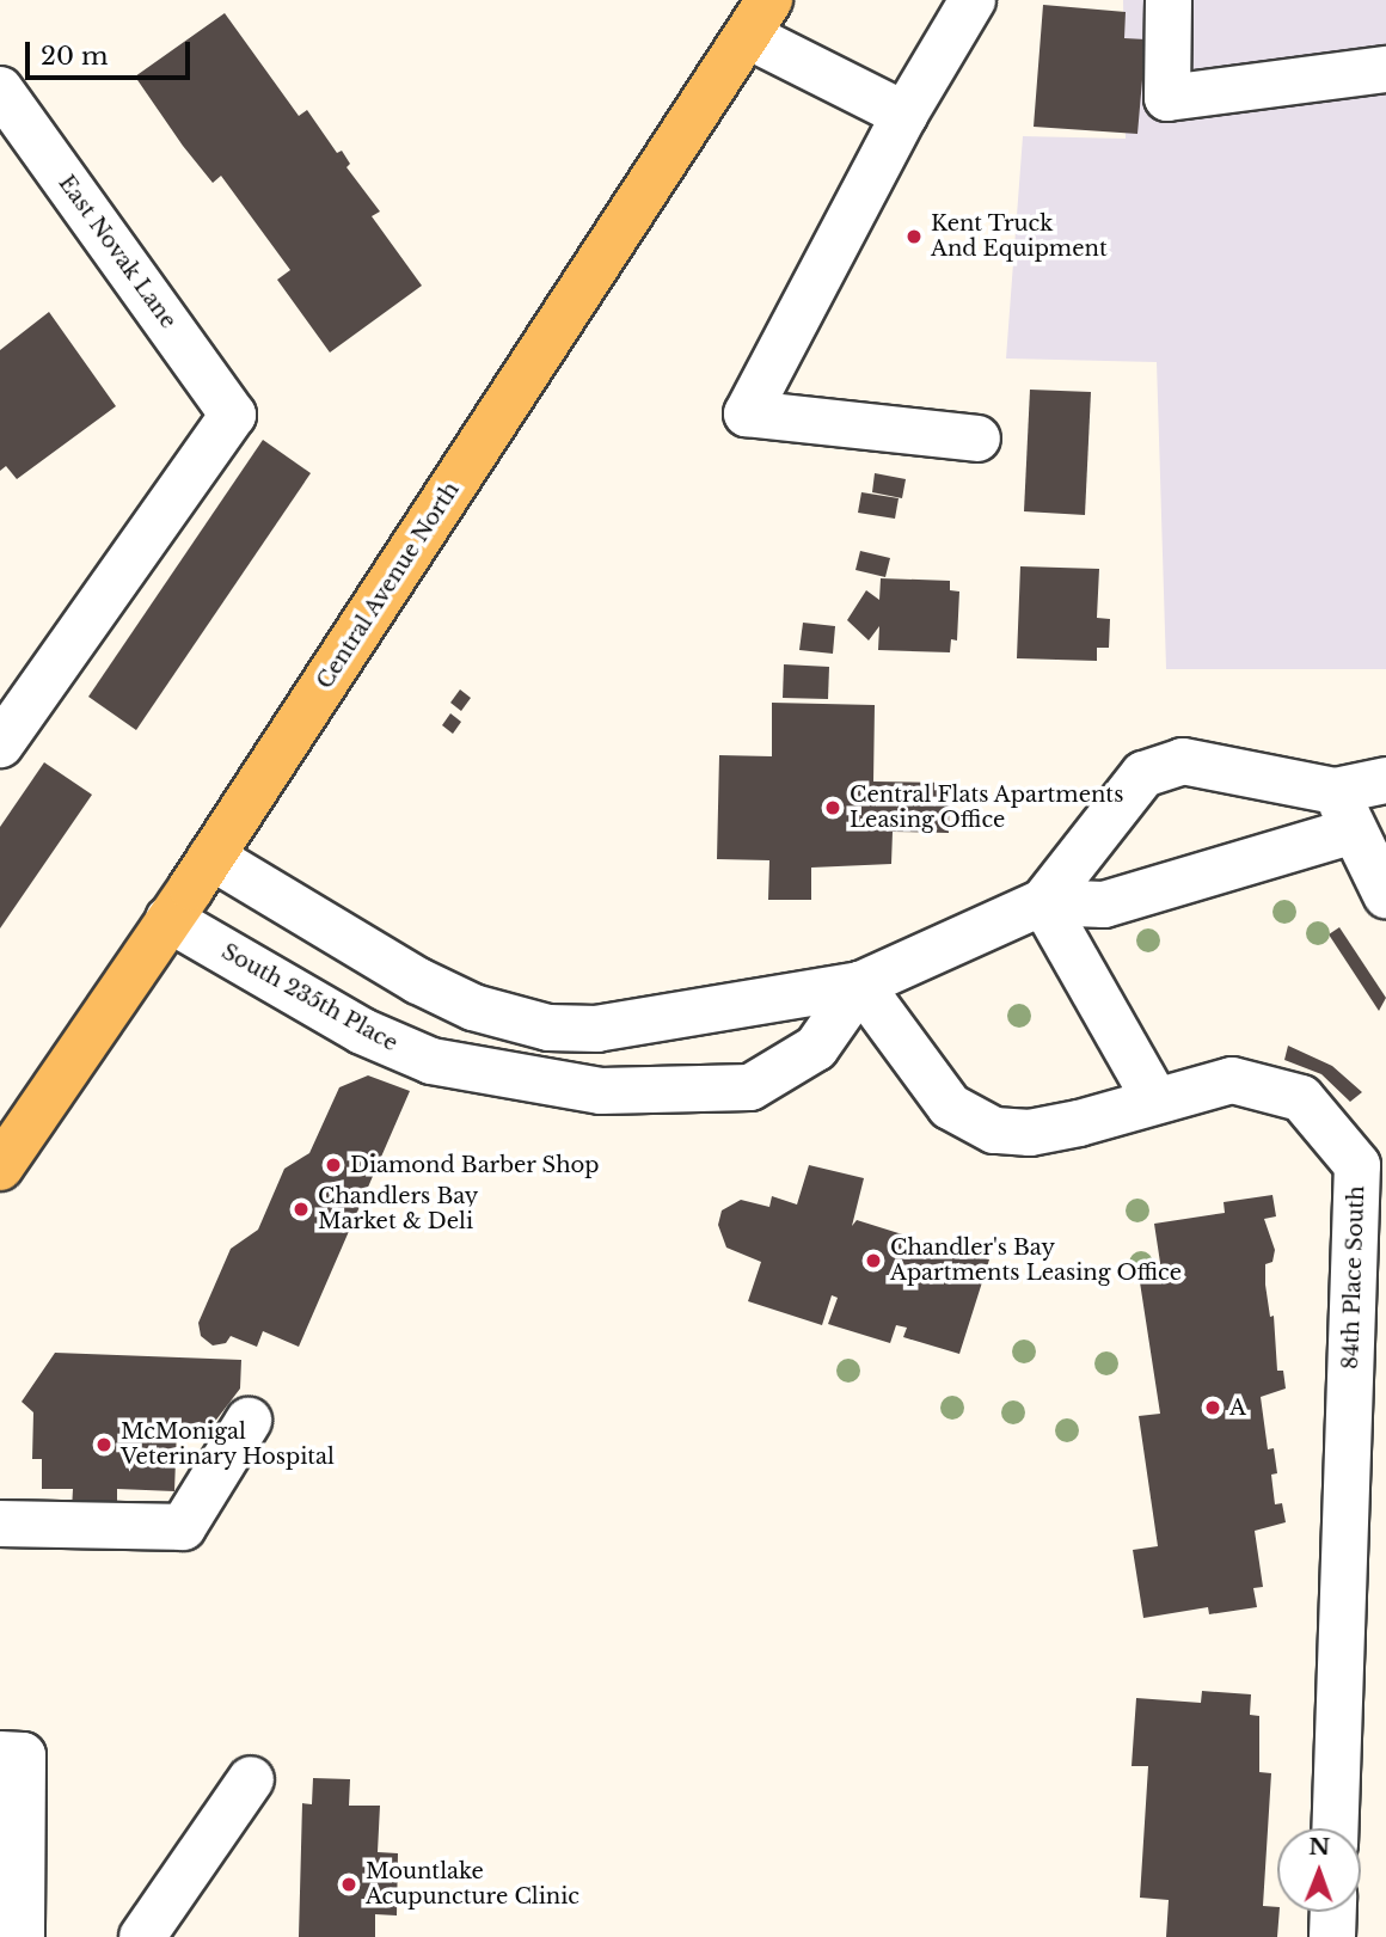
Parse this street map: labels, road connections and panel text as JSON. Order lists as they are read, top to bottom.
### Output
{
  "streets": {
    "main road": ["Central Avenue North"],
    "street": ["East Novak Lane", "South 235th Place", "84th Place South"]
  },
  "crossings": [
    ["Central Avenue North", "South 235th Place"],
    ["South 235th Place", "84th Place South"]
  ],
  "places": [
    "Kent Truck And Equipment",
    "Central Flats Apartments Leasing Office",
    "Diamond Barber Shop",
    "Chandlers Bay Market & Deli",
    "Chandler's Bay Apartments Leasing Office",
    "A",
    "McMonigal Veterinary Hospital",
    "Mountlake Acupuncture Clinic"
  ],
  "scale_bar": "20 m",
  "north": "top"
}
